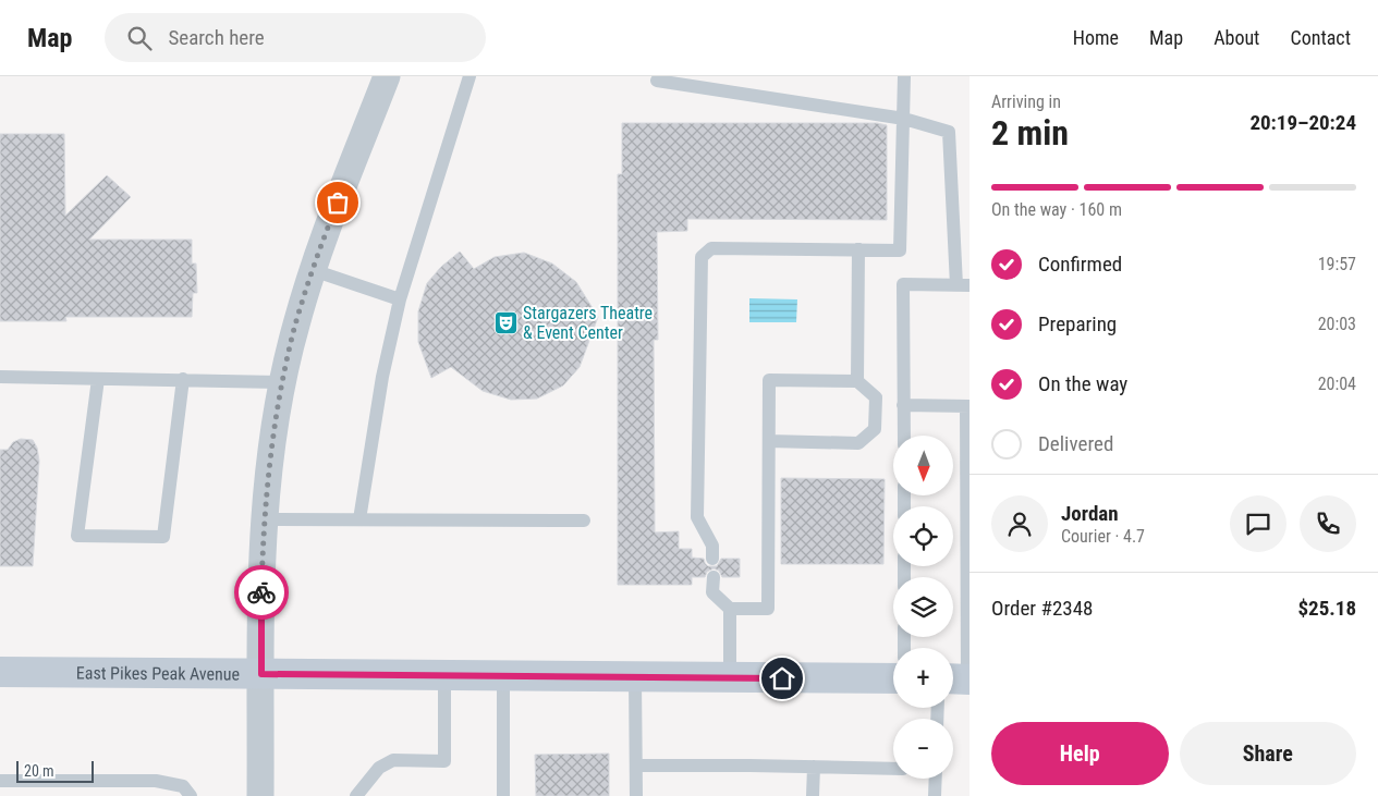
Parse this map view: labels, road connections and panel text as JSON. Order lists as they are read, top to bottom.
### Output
{
  "streets": {
    "main road": ["East Pikes Peak Avenue"]
  },
  "places": {
    "theatre": ["Stargazers Theatre & Event Center"]
  },
  "scale_bar": "20 m",
  "north": "bottom",
  "page": {
    "header": "Map",
    "search": "Search here",
    "nav": [
      "Home",
      "Map",
      "About",
      "Contact"
    ],
    "heading": ["2 min", "Arriving in", "20:19–20:24"],
    "panel": [
      "Jordan",
      "Courier · 4.7",
      "Order #2348",
      "$25.18"
    ],
    "bar": "On the way · 160 m",
    "list": [
      ["Confirmed", "19:57"],
      ["Preparing", "20:03"],
      ["On the way", "20:04"],
      "Delivered"
    ],
    "map_buttons": ["+", "−"],
    "buttons": ["Help", "Share"],
    "scale": "20 m"
  }
}
